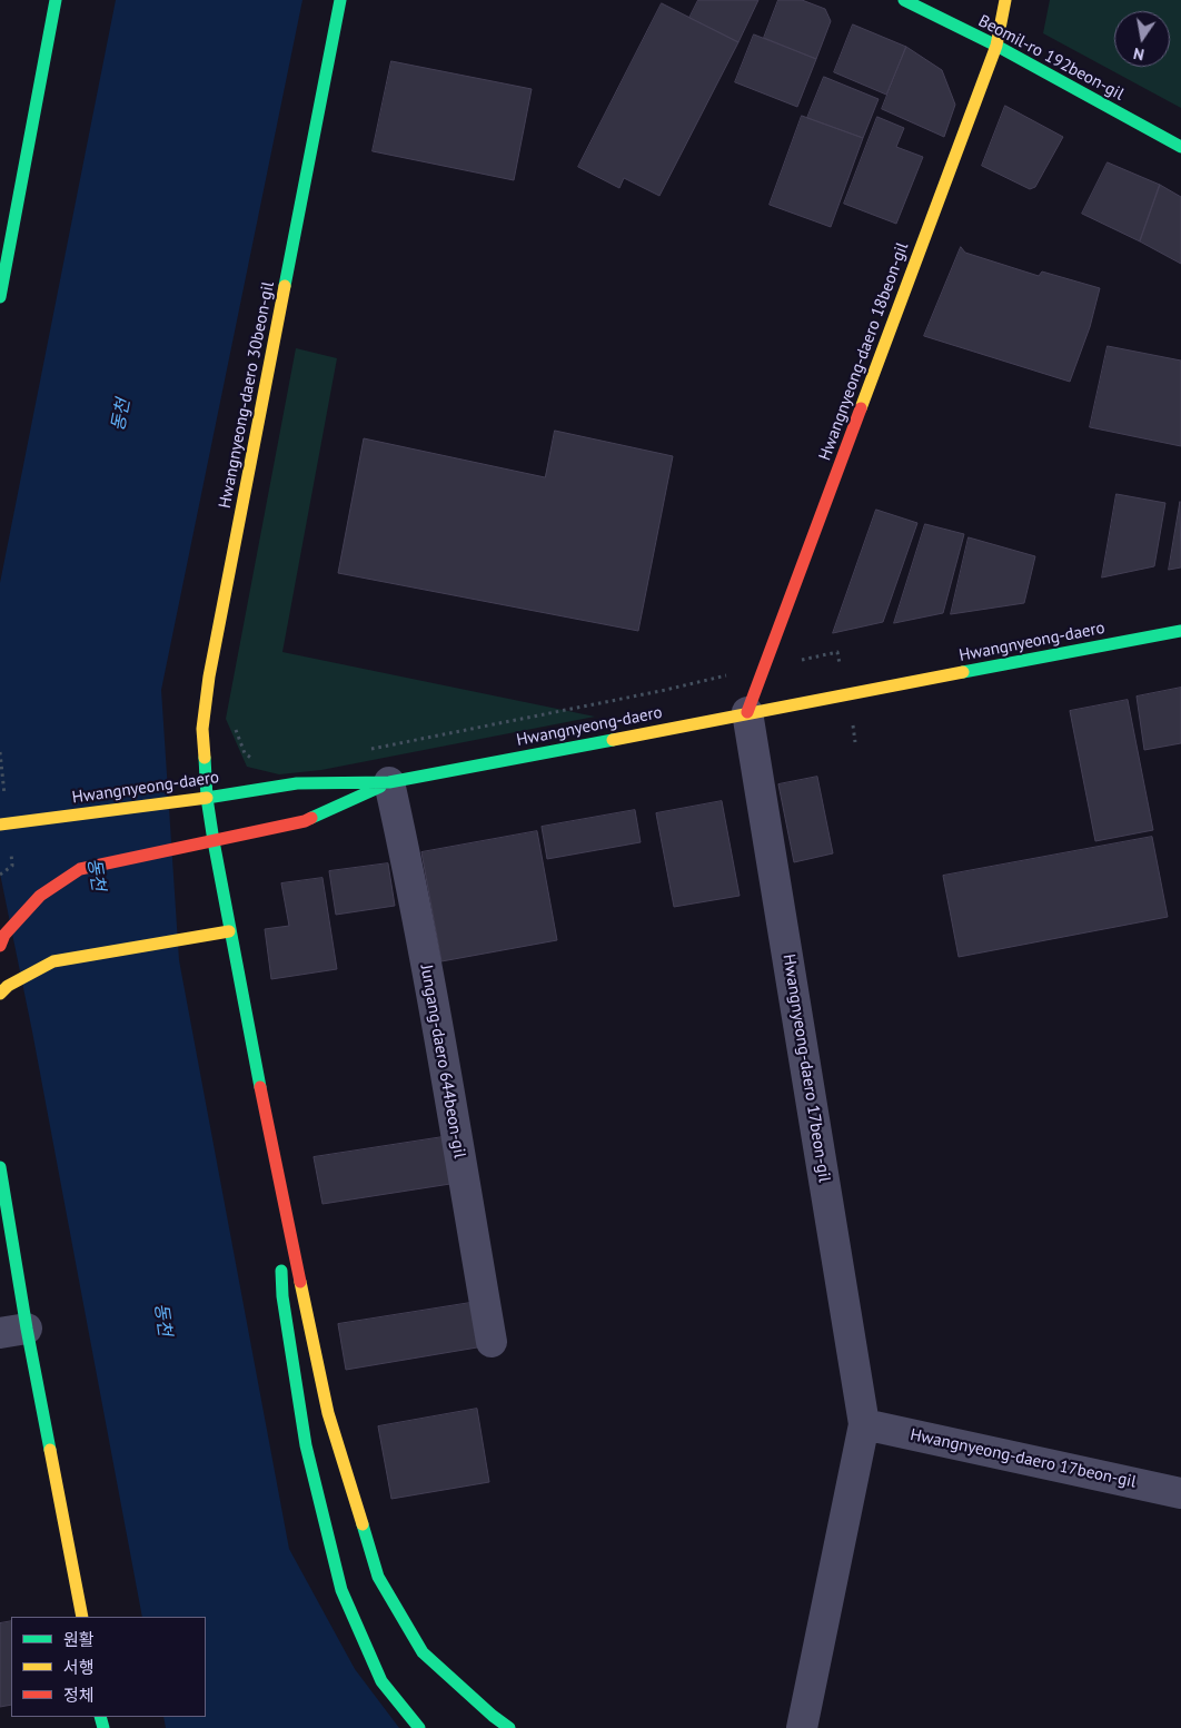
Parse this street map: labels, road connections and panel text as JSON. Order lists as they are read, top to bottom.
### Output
{
  "streets": {
    "main road": [
      "Beomil-ro 192beon-gil",
      "Hwangnyeong-daero 18beon-gil",
      "Hwangnyeong-daero 30beon-gil",
      "Hwangnyeong-daero"
    ],
    "street": ["Jungang-daero 644beon-gil", "Hwangnyeong-daero 17beon-gil"]
  },
  "crossings": [
    ["Beomil-ro 192beon-gil", "Hwangnyeong-daero 18beon-gil"],
    ["Hwangnyeong-daero 18beon-gil", "Hwangnyeong-daero"],
    ["Hwangnyeong-daero 18beon-gil", "Hwangnyeong-daero 17beon-gil"],
    ["Hwangnyeong-daero 30beon-gil", "Hwangnyeong-daero"],
    ["Hwangnyeong-daero", "Jungang-daero 644beon-gil"],
    ["Hwangnyeong-daero", "Hwangnyeong-daero 17beon-gil"]
  ],
  "water": ["동천"],
  "legend": ["원활", "서행", "정체"],
  "north": "bottom"
}
